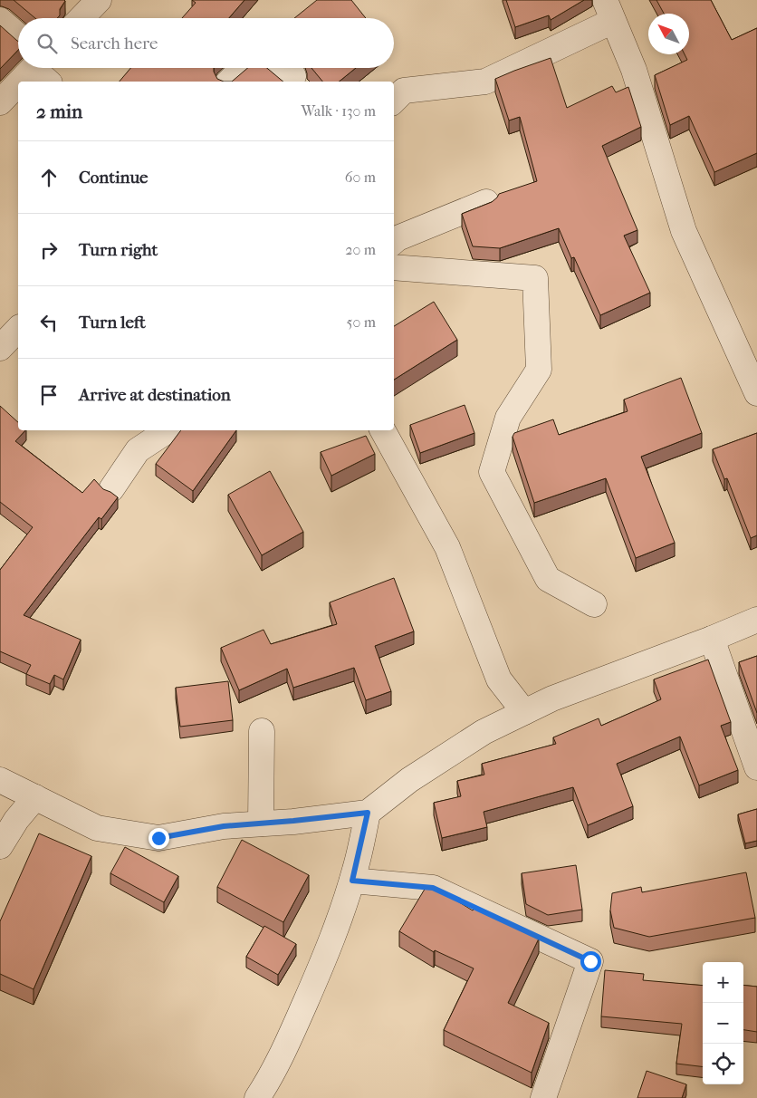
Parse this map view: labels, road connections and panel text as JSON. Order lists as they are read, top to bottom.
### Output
{
  "north": "top left",
  "page": {
    "search": "Search here",
    "heading": ["2 min", "Walk · 130 m"],
    "list": [
      ["Continue", "60 m"],
      ["Turn right", "20 m"],
      ["Turn left", "50 m"],
      "Arrive at destination"
    ],
    "map_buttons": ["+", "−"]
  }
}
